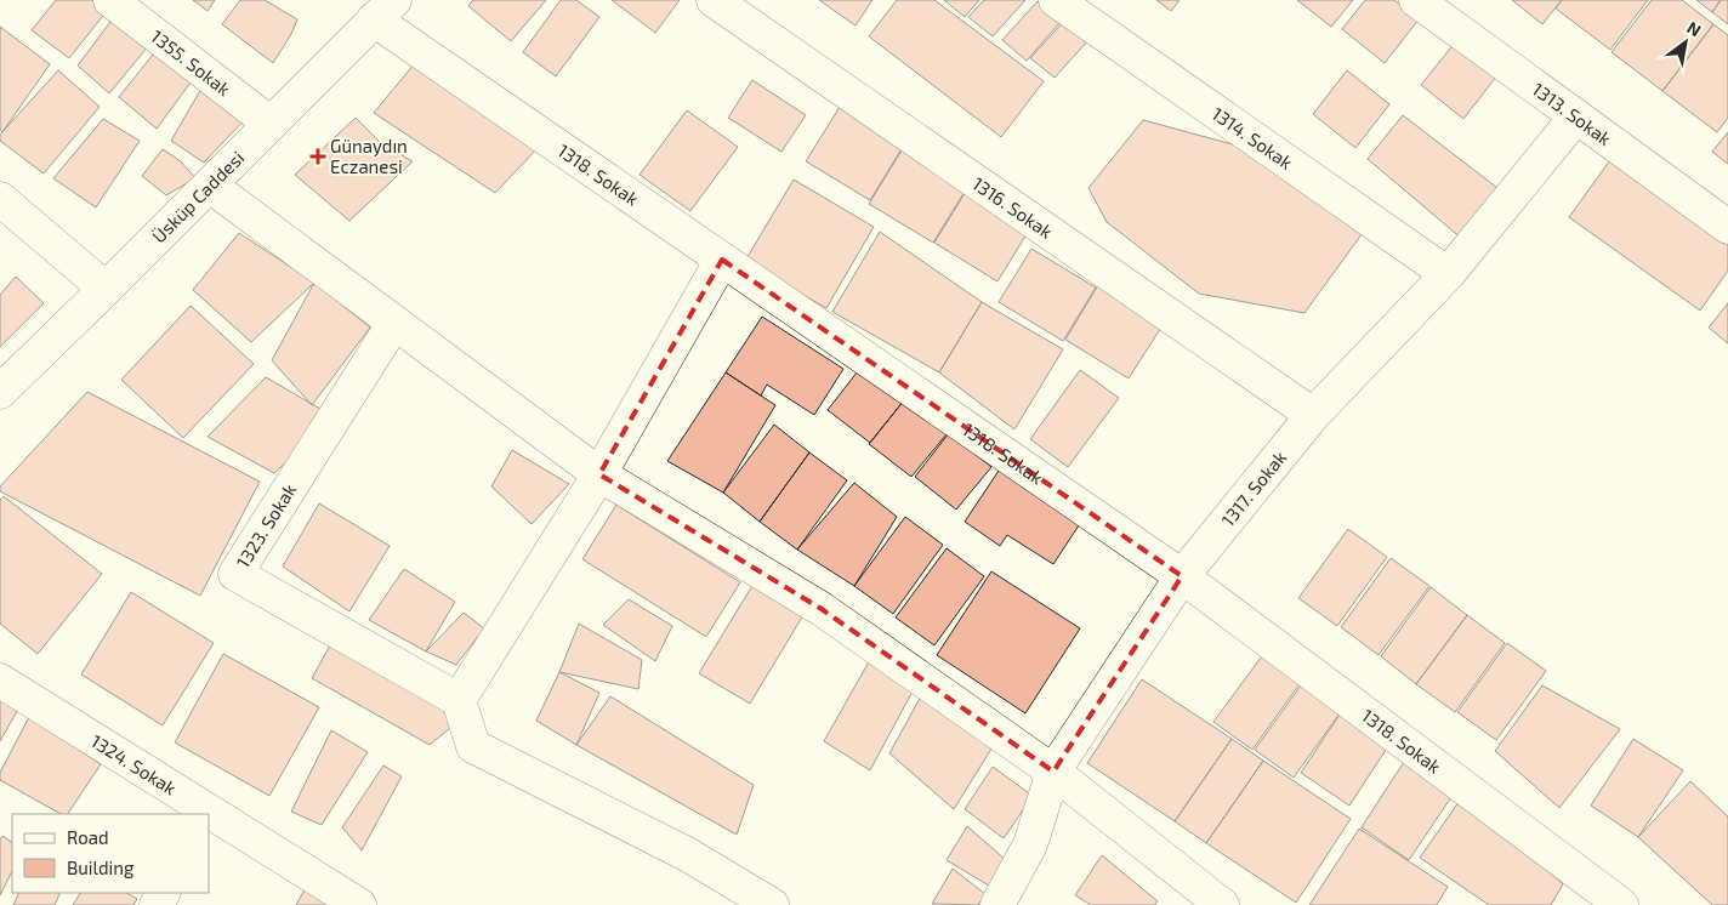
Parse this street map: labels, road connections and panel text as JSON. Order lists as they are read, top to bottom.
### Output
{
  "streets": {
    "street": [
      "1355. Sokak",
      "1313. Sokak",
      "1314. Sokak",
      "1318. Sokak",
      "Üsküp Caddesi",
      "1316. Sokak",
      "1317. Sokak",
      "1323. Sokak",
      "1324. Sokak"
    ]
  },
  "crossings": [
    ["1355. Sokak", "Üsküp Caddesi"],
    ["1313. Sokak", "1317. Sokak"],
    ["1314. Sokak", "1317. Sokak"],
    ["1318. Sokak", "Üsküp Caddesi"],
    ["1318. Sokak", "1317. Sokak"],
    ["1316. Sokak", "1317. Sokak"]
  ],
  "places": {
    "health": ["Günaydın Eczanesi"]
  },
  "legend": ["Road", "Building"],
  "north": "top right"
}
